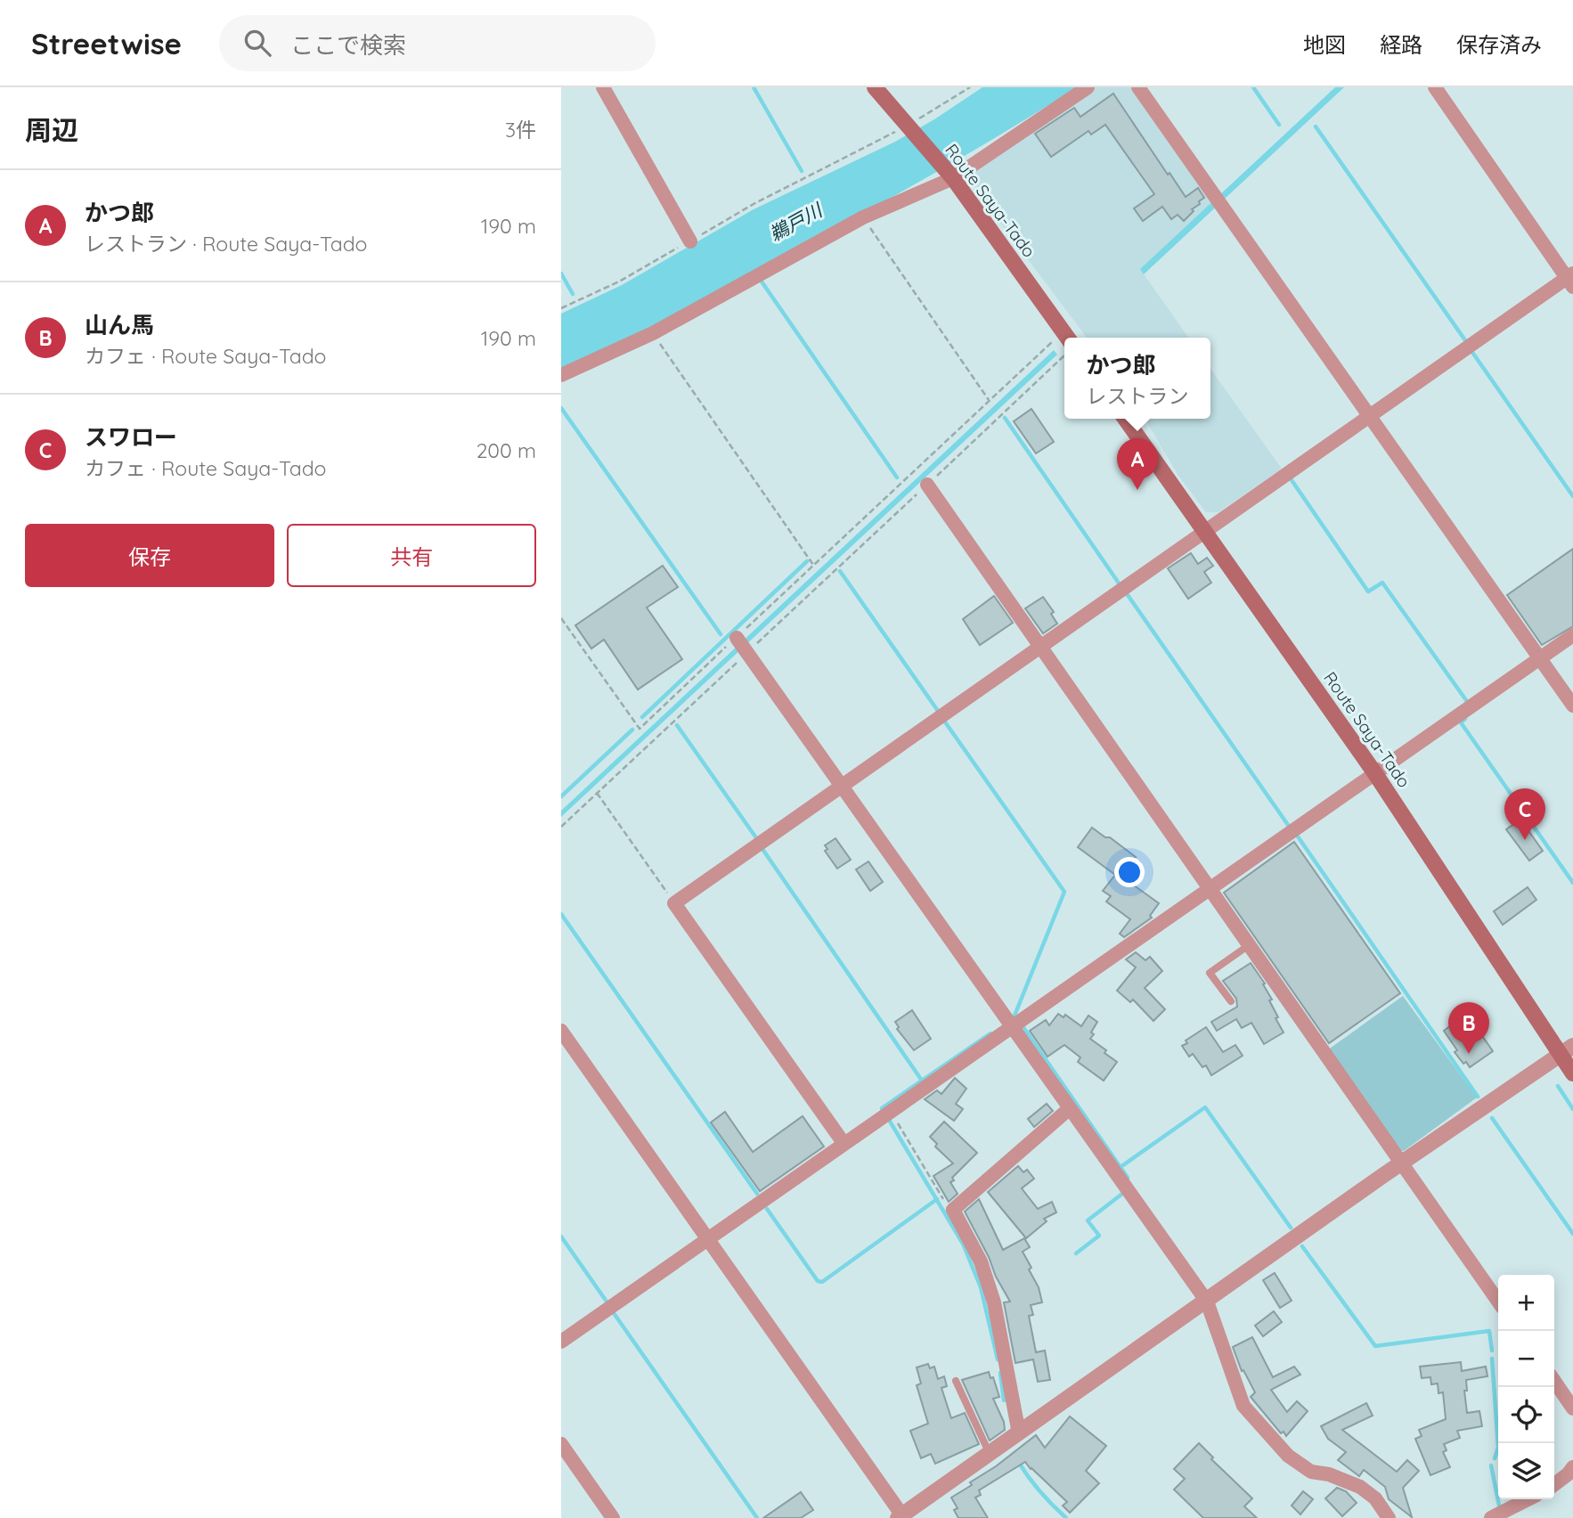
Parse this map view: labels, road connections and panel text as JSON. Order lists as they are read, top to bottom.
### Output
{
  "streets": {
    "main road": ["Route Saya-Tado"]
  },
  "water": ["鵜戸川"],
  "page": {
    "header": "Streetwise",
    "search": "ここで検索",
    "nav": ["地図", "経路", "保存済み"],
    "heading": ["周辺", "3件"],
    "list": [
      {
        "mark": "A",
        "name": "かつ郎",
        "note": "レストラン · Route Saya-Tado",
        "value": "190 m"
      },
      {
        "mark": "B",
        "name": "山ん馬",
        "note": "カフェ · Route Saya-Tado",
        "value": "190 m"
      },
      {
        "mark": "C",
        "name": "スワロー",
        "note": "カフェ · Route Saya-Tado",
        "value": "200 m"
      }
    ],
    "popup": ["かつ郎", "レストラン"],
    "pins": ["A", "C", "B"],
    "buttons": ["保存", "共有"],
    "map_buttons": ["+", "−"]
  }
}
